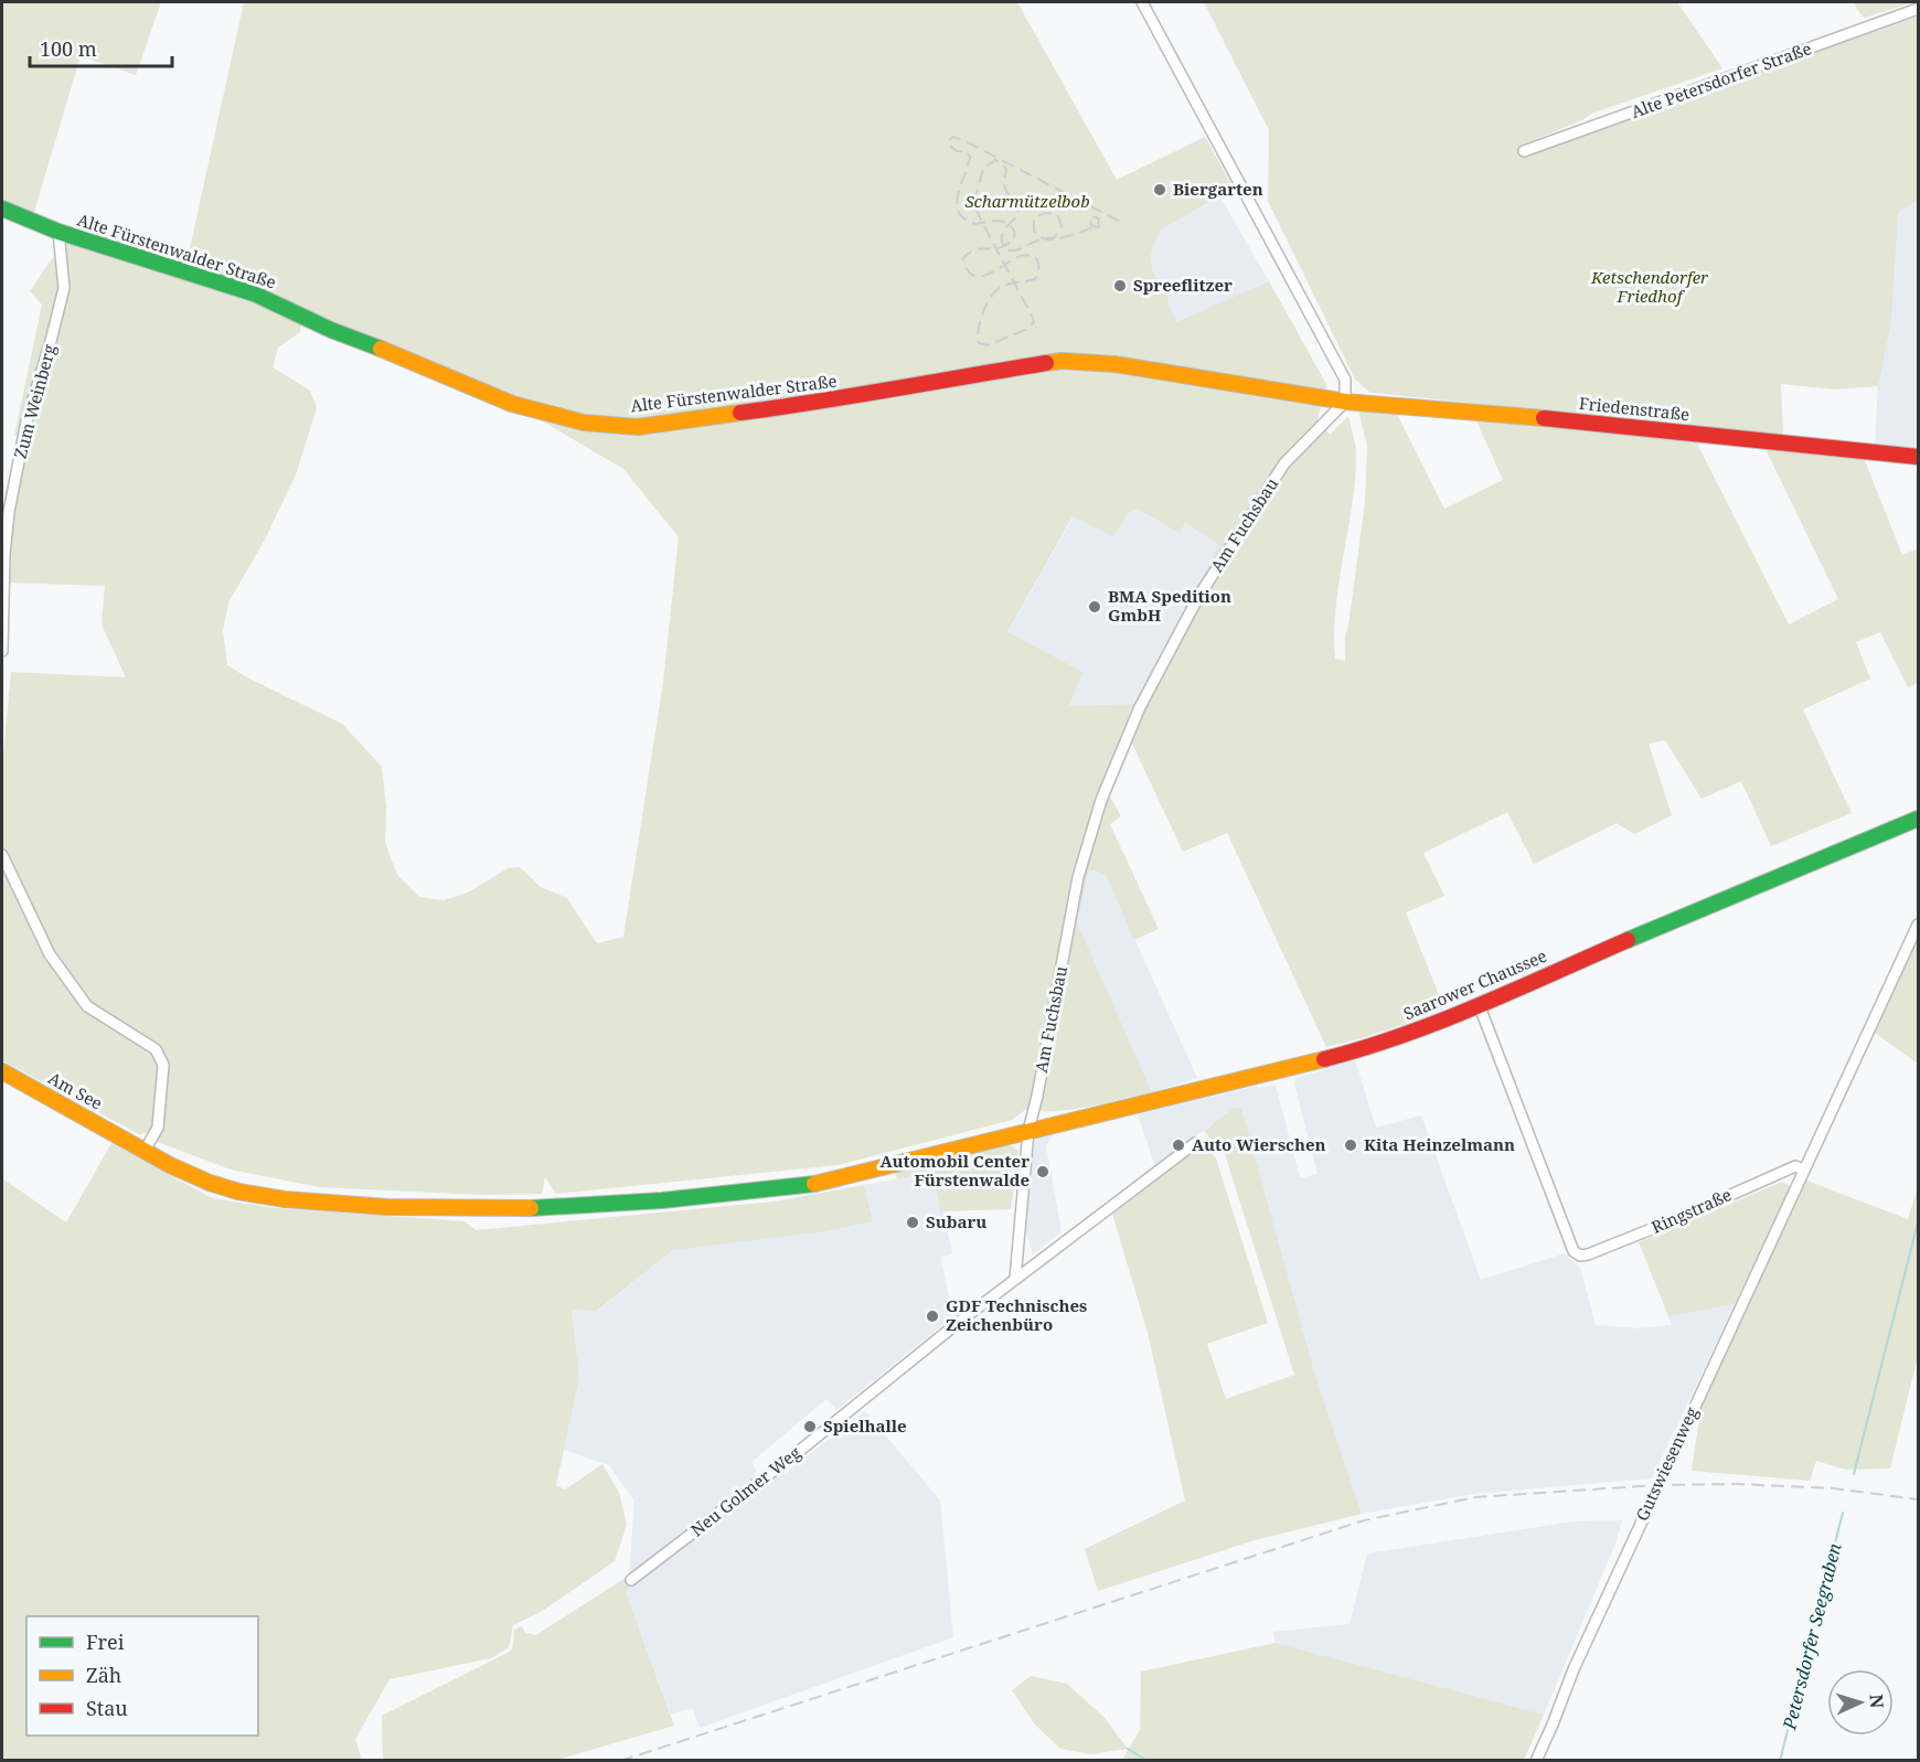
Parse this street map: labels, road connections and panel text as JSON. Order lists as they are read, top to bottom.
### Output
{
  "streets": {
    "main road": [
      "Alte Fürstenwalder Straße",
      "Friedenstraße",
      "Saarower Chaussee",
      "Am See"
    ],
    "street": [
      "Alte Petersdorfer Straße",
      "Zum Weinberg",
      "Am Fuchsbau",
      "Ringstraße",
      "Gutswiesenweg",
      "Neu Golmer Weg"
    ]
  },
  "crossings": [
    ["Alte Fürstenwalder Straße", "Zum Weinberg"],
    ["Alte Fürstenwalder Straße", "Friedenstraße"],
    ["Alte Fürstenwalder Straße", "Am Fuchsbau"],
    ["Friedenstraße", "Am Fuchsbau"],
    ["Am Fuchsbau", "Saarower Chaussee"],
    ["Saarower Chaussee", "Am See"],
    ["Saarower Chaussee", "Ringstraße"],
    ["Ringstraße", "Gutswiesenweg"]
  ],
  "water": ["Petersdorfer Seegraben"],
  "parks": ["Scharmützelbob", "Ketschendorfer Friedhof"],
  "places": [
    "Biergarten",
    "Spreeflitzer",
    "BMA Spedition GmbH",
    "Auto Wierschen",
    "Kita Heinzelmann",
    "Automobil Center Fürstenwalde",
    "Subaru",
    "GDF Technisches Zeichenbüro",
    "Spielhalle"
  ],
  "legend": ["Frei", "Zäh", "Stau"],
  "scale_bar": "100 m",
  "north": "right"
}
